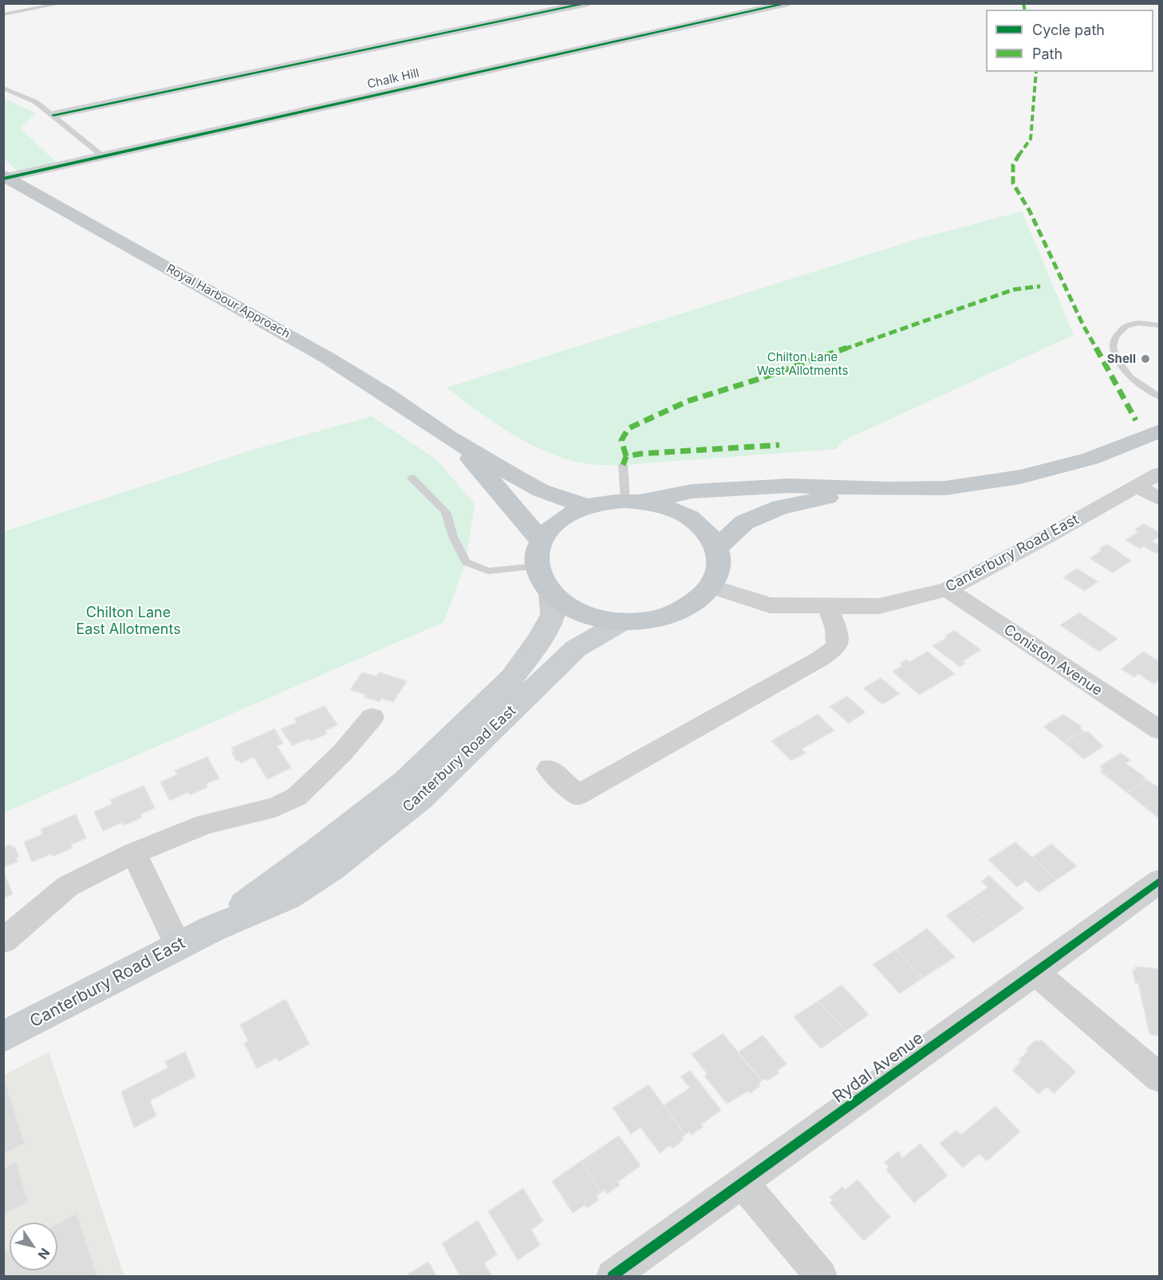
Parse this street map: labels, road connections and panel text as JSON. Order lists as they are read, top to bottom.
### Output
{
  "streets": {
    "highway": ["Royal Harbour Approach"],
    "main road": ["Canterbury Road East"],
    "street": ["Chalk Hill", "Coniston Avenue", "Rydal Avenue"]
  },
  "crossings": [
    ["Chalk Hill", "Royal Harbour Approach"],
    ["Royal Harbour Approach", "Canterbury Road East"],
    ["Canterbury Road East", "Coniston Avenue"]
  ],
  "parks": ["Chilton Lane West Allotments", "Chilton Lane East Allotments"],
  "places": ["Shell"],
  "legend": ["Cycle path", "Path"],
  "north": "bottom right"
}
